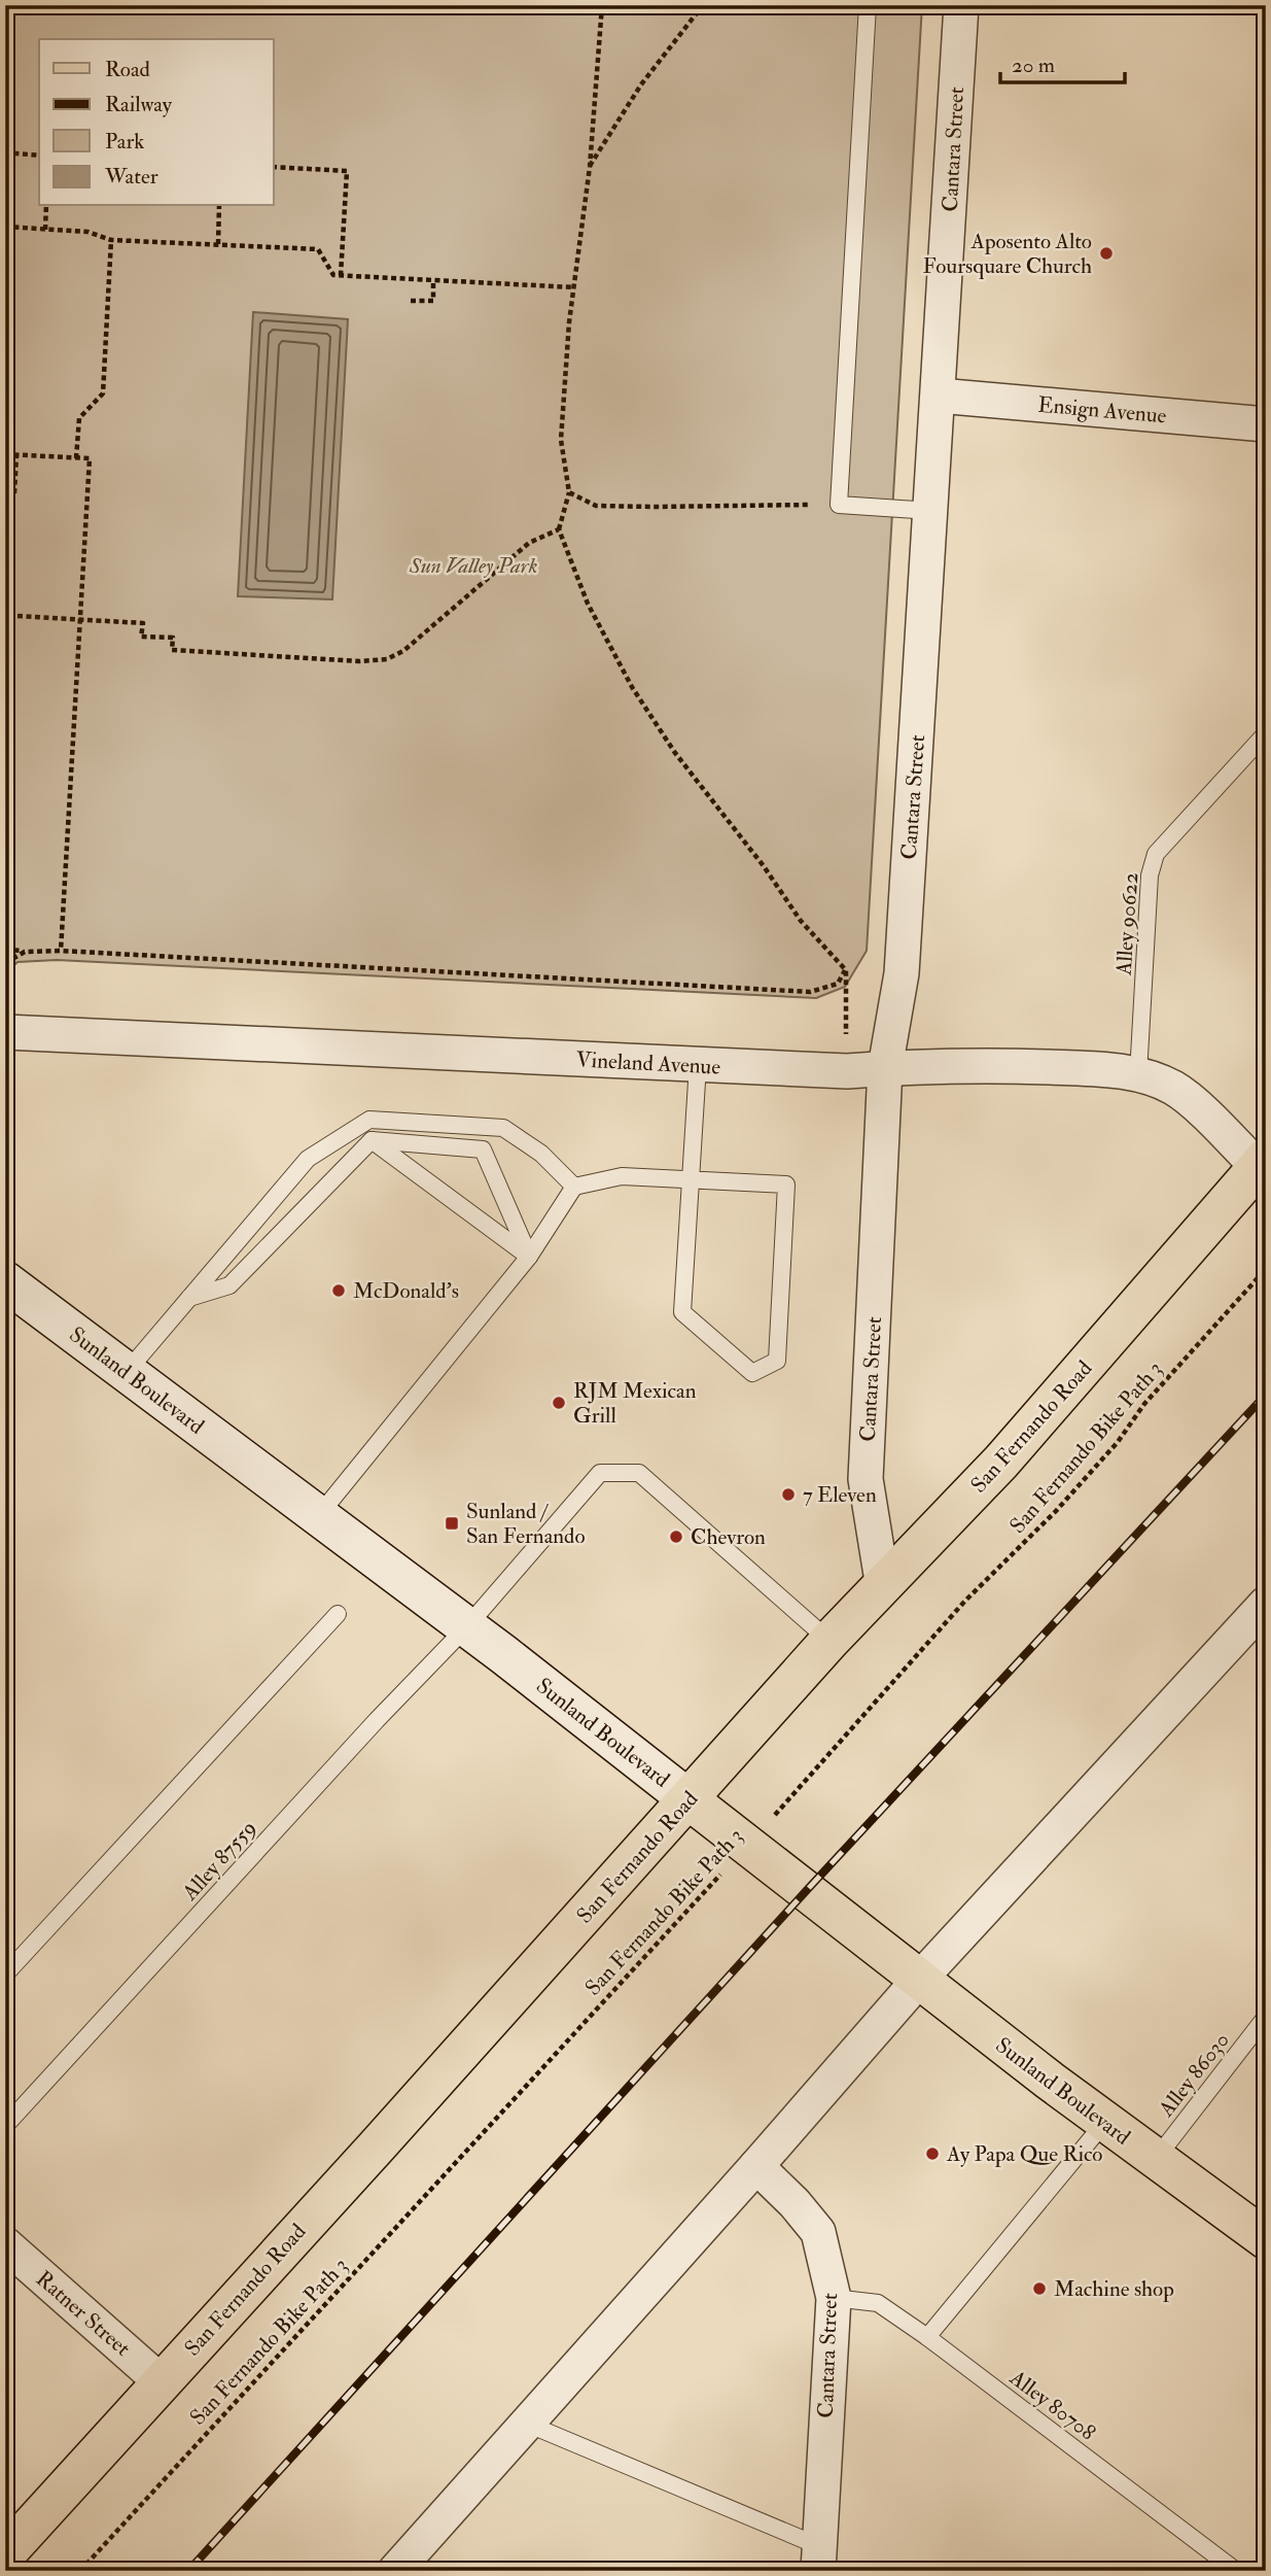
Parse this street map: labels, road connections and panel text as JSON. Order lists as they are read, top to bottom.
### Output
{
  "streets": {
    "main road": ["Sunland Boulevard", "San Fernando Road"],
    "street": [
      "Cantara Street",
      "Ensign Avenue",
      "Vineland Avenue",
      "Ratner Street"
    ],
    "lane": [
      "Alley 90622",
      "Alley 87559",
      "Alley 86030",
      "Alley 80708"
    ],
    "path": ["San Fernando Bike Path 3"]
  },
  "crossings": [
    ["Cantara Street", "Ensign Avenue"],
    ["Cantara Street", "Vineland Avenue"],
    ["Cantara Street", "San Fernando Road"],
    ["Cantara Street", "Alley 80708"],
    ["Alley 90622", "Vineland Avenue"],
    ["Vineland Avenue", "San Fernando Road"],
    ["Sunland Boulevard", "San Fernando Road"],
    ["Sunland Boulevard", "San Fernando Bike Path 3"],
    ["Sunland Boulevard", "Alley 87559"],
    ["Sunland Boulevard", "Alley 86030"],
    ["San Fernando Road", "Alley 87559"],
    ["San Fernando Road", "Ratner Street"]
  ],
  "parks": ["Sun Valley Park"],
  "places": {
    "other": [
      "Aposento Alto Foursquare Church",
      "McDonald's",
      "RJM Mexican Grill",
      "7 Eleven",
      "Chevron",
      "Ay Papa Que Rico",
      "Machine shop"
    ],
    "transit": ["Sunland / San Fernando"]
  },
  "legend": [
    "Road",
    "Railway",
    "Park",
    "Water"
  ],
  "scale_bar": "20 m"
}
